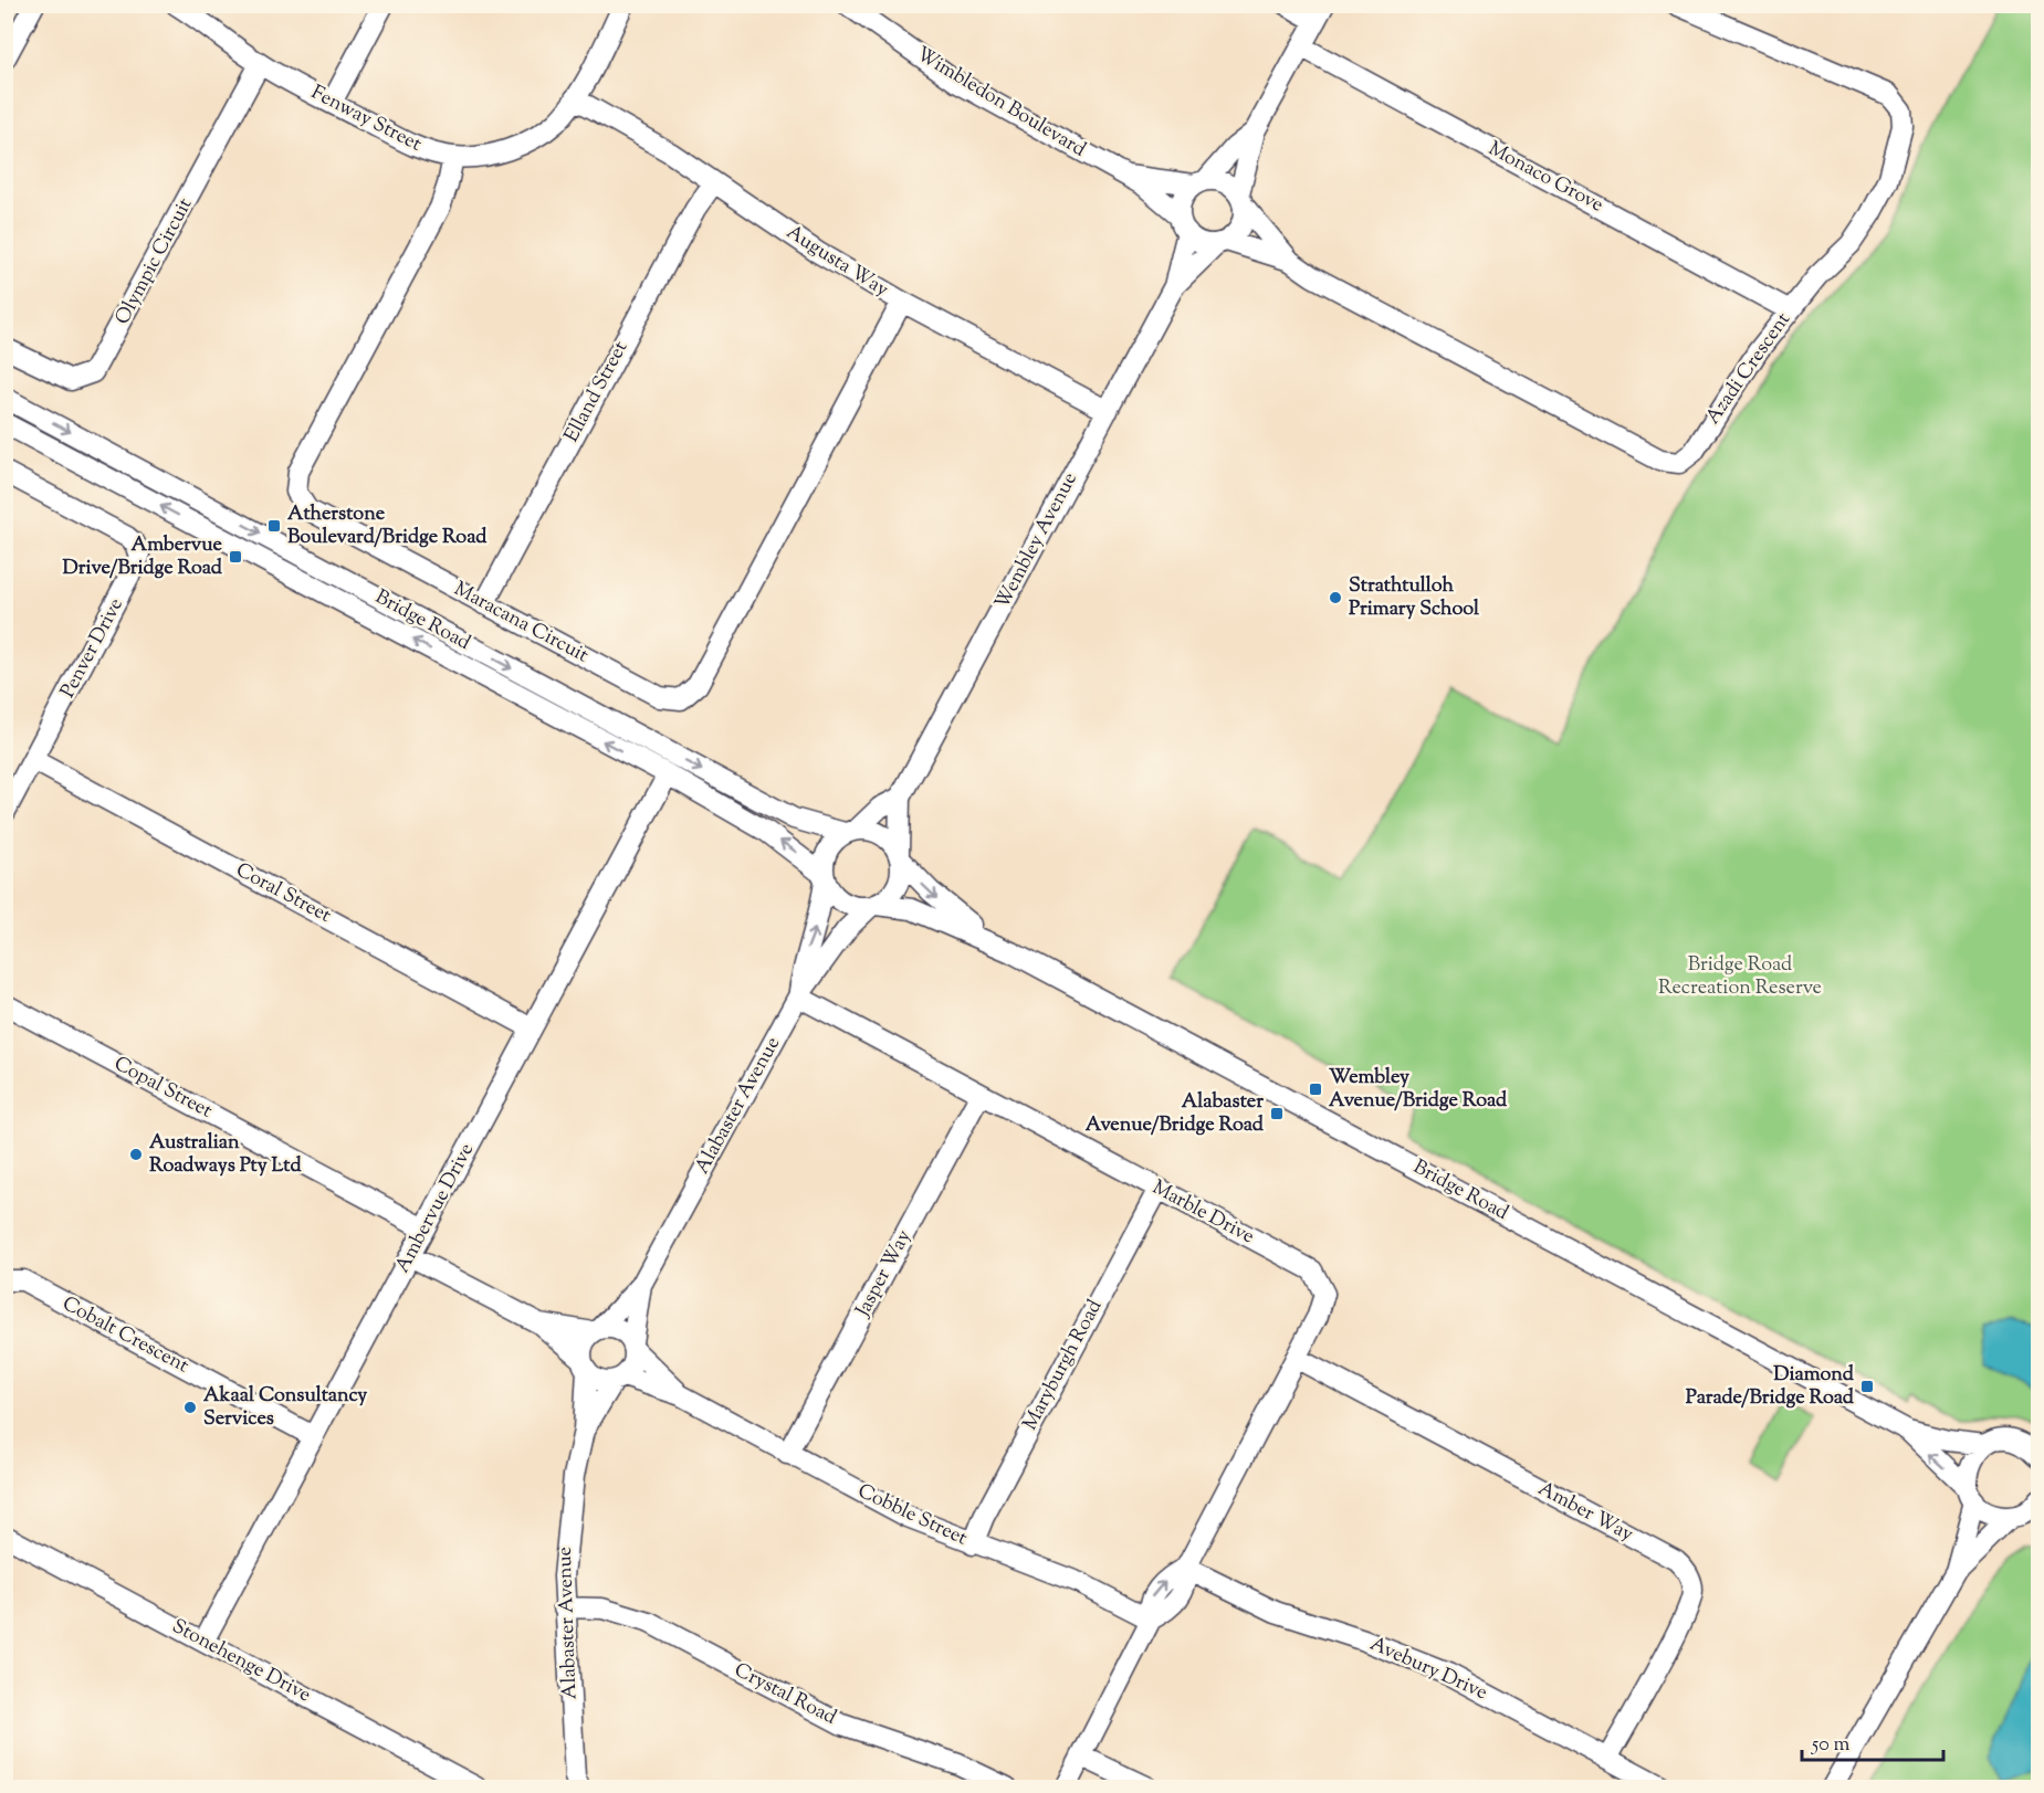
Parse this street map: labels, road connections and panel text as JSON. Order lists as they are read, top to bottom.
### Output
{
  "streets": {
    "street": [
      "Wimbledon Boulevard",
      "Fenway Street",
      "Monaco Grove",
      "Olympic Circuit",
      "Augusta Way",
      "Azadi Crescent",
      "Elland Street",
      "Wembley Avenue",
      "Bridge Road",
      "Maracana Circuit",
      "Penver Drive",
      "Coral Street",
      "Copal Street",
      "Alabaster Avenue",
      "Ambervue Drive",
      "Marble Drive",
      "Jasper Way",
      "Cobalt Crescent",
      "Maryburgh Road",
      "Amber Way",
      "Cobble Street",
      "Stonehenge Drive",
      "Avebury Drive",
      "Crystal Road"
    ]
  },
  "crossings": [
    ["Wimbledon Boulevard", "Azadi Crescent"],
    ["Wimbledon Boulevard", "Wembley Avenue"],
    ["Fenway Street", "Olympic Circuit"],
    ["Fenway Street", "Augusta Way"],
    ["Fenway Street", "Maracana Circuit"],
    ["Monaco Grove", "Azadi Crescent"],
    ["Augusta Way", "Elland Street"],
    ["Augusta Way", "Wembley Avenue"],
    ["Augusta Way", "Maracana Circuit"],
    ["Azadi Crescent", "Wembley Avenue"],
    ["Elland Street", "Maracana Circuit"],
    ["Wembley Avenue", "Bridge Road"],
    ["Wembley Avenue", "Alabaster Avenue"],
    ["Bridge Road", "Alabaster Avenue"],
    ["Bridge Road", "Ambervue Drive"],
    ["Penver Drive", "Coral Street"],
    ["Coral Street", "Ambervue Drive"],
    ["Copal Street", "Ambervue Drive"],
    ["Alabaster Avenue", "Marble Drive"],
    ["Alabaster Avenue", "Cobble Street"],
    ["Alabaster Avenue", "Crystal Road"],
    ["Ambervue Drive", "Cobalt Crescent"],
    ["Ambervue Drive", "Stonehenge Drive"],
    ["Marble Drive", "Jasper Way"],
    ["Marble Drive", "Maryburgh Road"],
    ["Marble Drive", "Amber Way"],
    ["Marble Drive", "Cobble Street"],
    ["Marble Drive", "Avebury Drive"],
    ["Jasper Way", "Cobble Street"],
    ["Maryburgh Road", "Cobble Street"],
    ["Amber Way", "Avebury Drive"]
  ],
  "parks": ["Bridge Road Recreation Reserve"],
  "places": {
    "transit": [
      "Atherstone Boulevard/Bridge Road",
      "Ambervue Drive/Bridge Road",
      "Wembley Avenue/Bridge Road",
      "Alabaster Avenue/Bridge Road",
      "Diamond Parade/Bridge Road"
    ],
    "other": ["Strathtulloh Primary School", "Australian Roadways Pty Ltd", "Akaal Consultancy Services"]
  },
  "scale_bar": "50 m"
}
